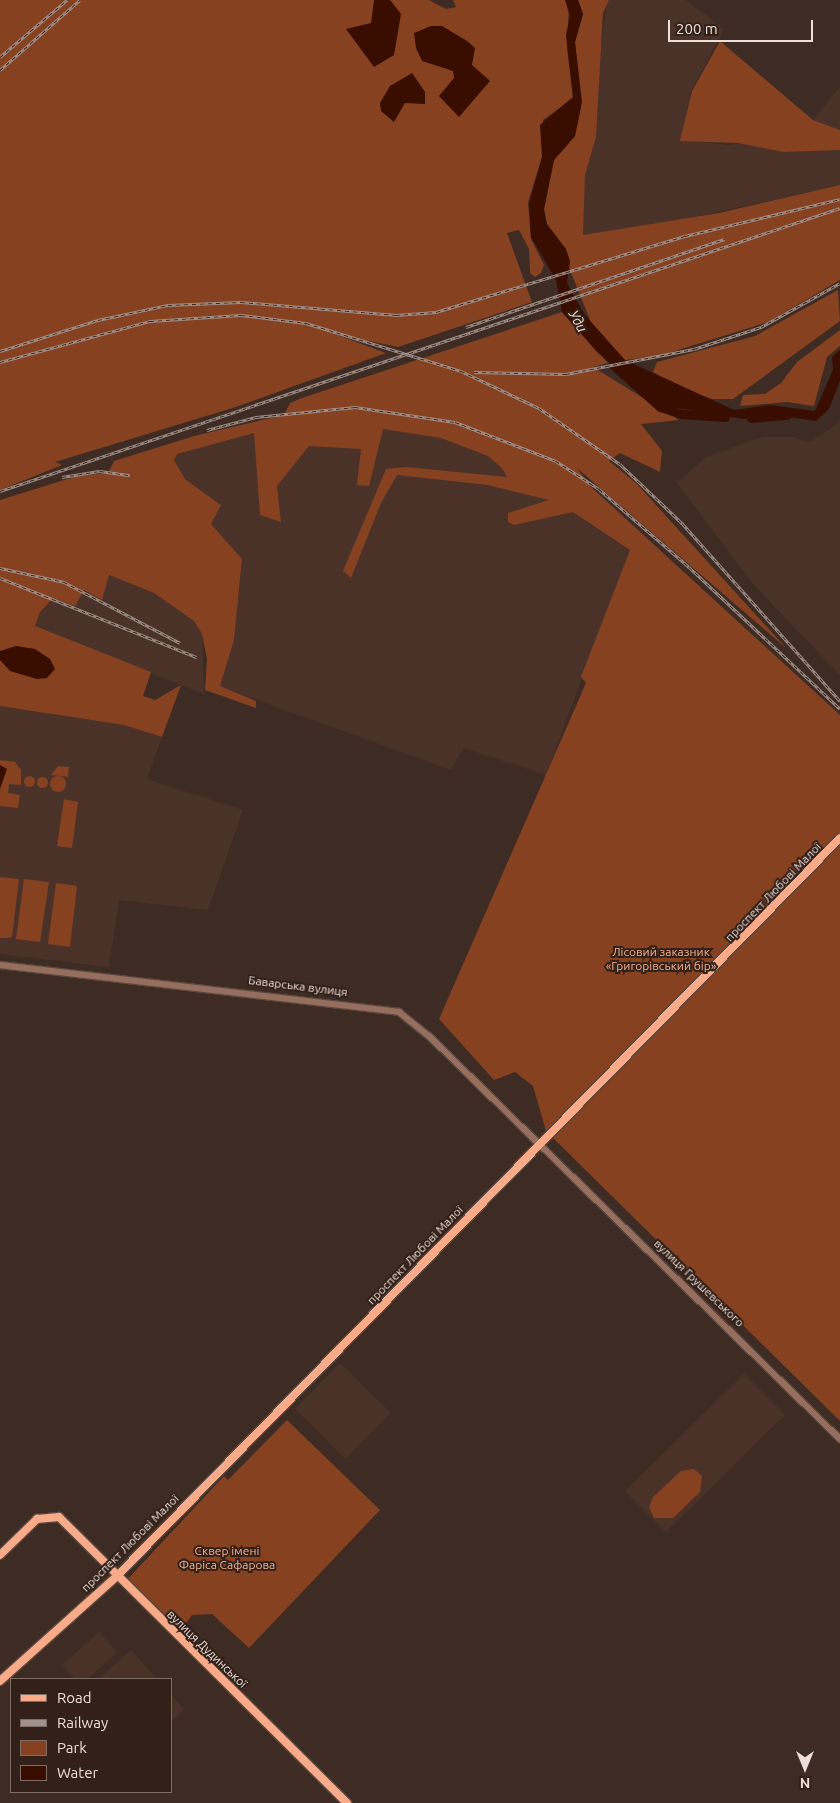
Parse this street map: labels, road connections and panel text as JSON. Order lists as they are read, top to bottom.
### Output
{
  "streets": {
    "main road": ["проспект Любові Малої", "вулиця Дудинської"],
    "street": ["Баварська вулиця", "вулиця Грушевського"]
  },
  "crossings": [
    ["проспект Любові Малої", "Баварська вулиця"],
    ["проспект Любові Малої", "вулиця Грушевського"],
    ["проспект Любові Малої", "вулиця Дудинської"],
    ["Баварська вулиця", "вулиця Грушевського"]
  ],
  "water": ["Уди"],
  "parks": ["Лісовий заказник «Григорівський бір»", "Сквер імені Фаріса Сафарова"],
  "legend": [
    "Road",
    "Railway",
    "Park",
    "Water"
  ],
  "scale_bar": "200 m",
  "north": "bottom"
}
